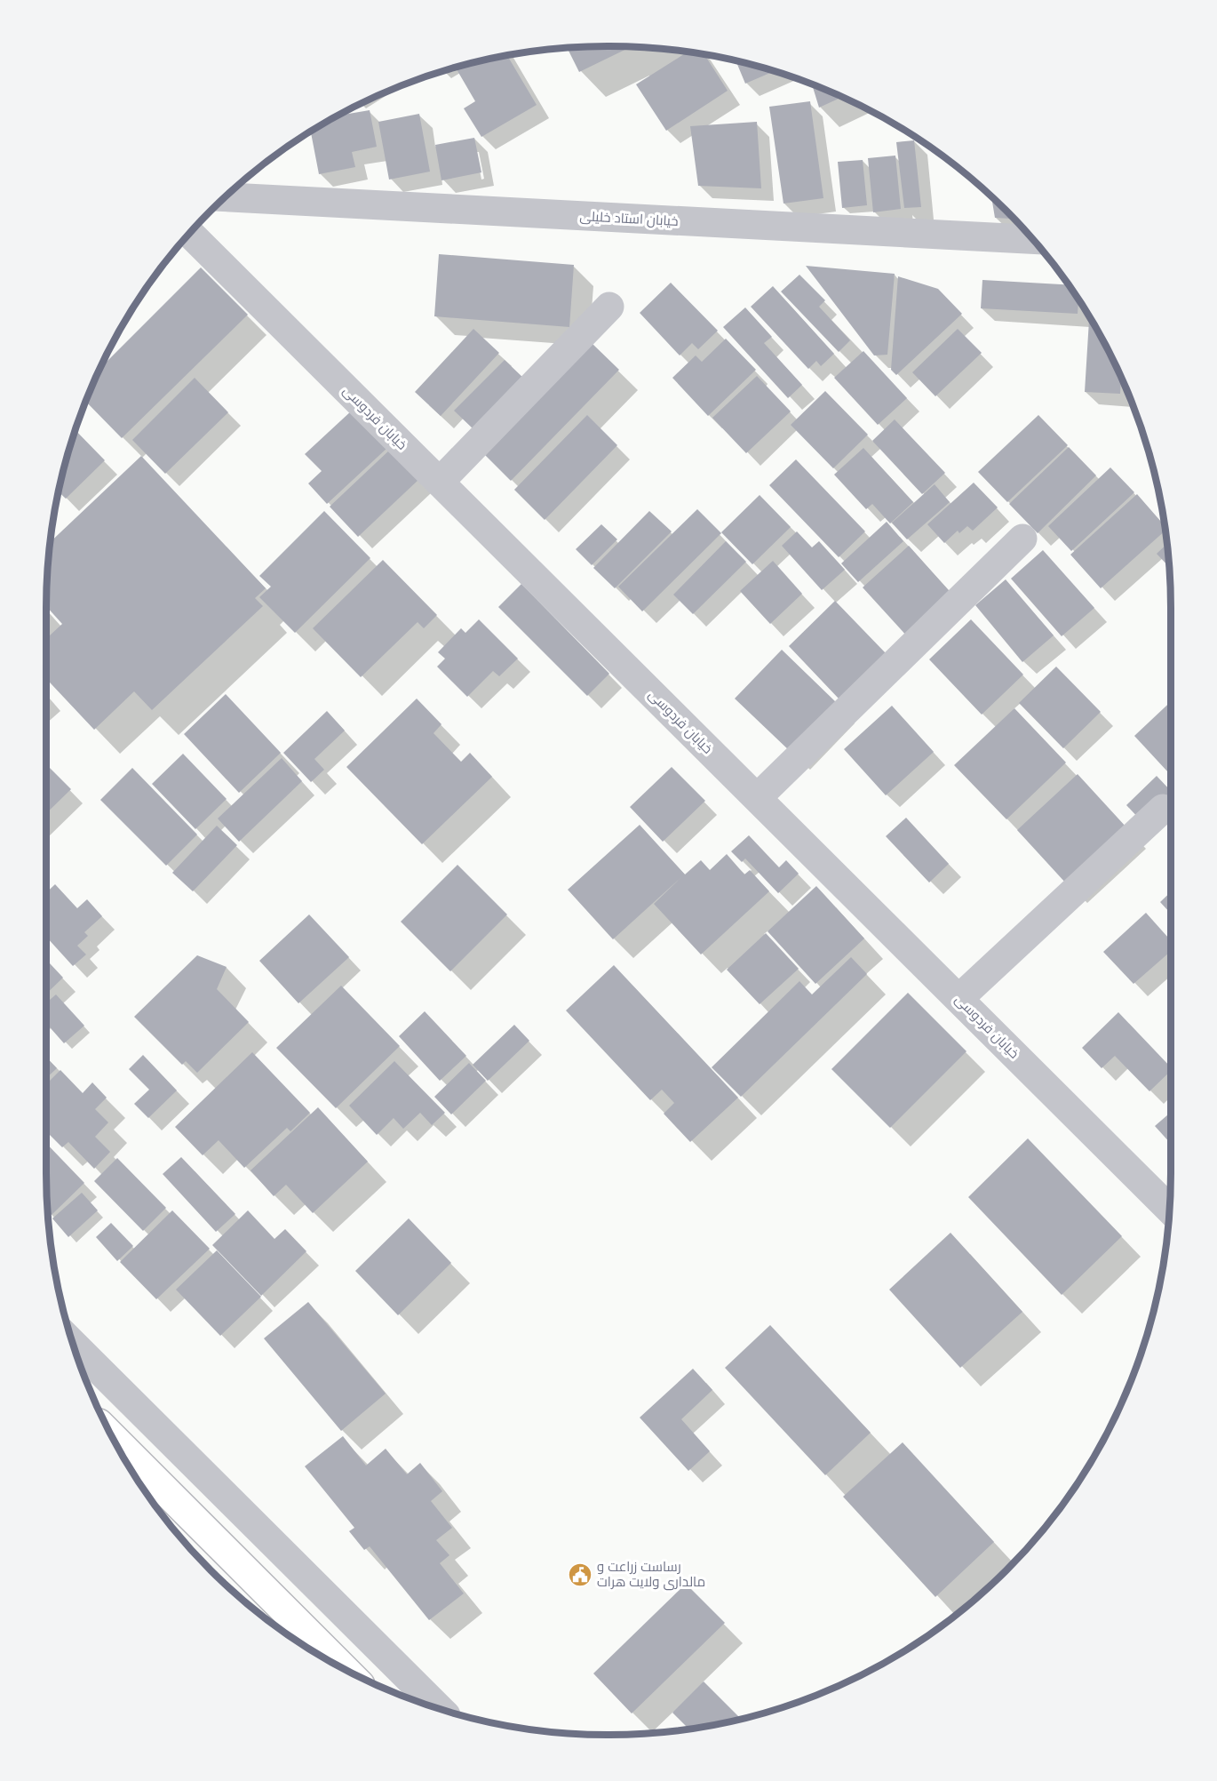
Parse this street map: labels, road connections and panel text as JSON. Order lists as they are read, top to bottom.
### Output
{
  "streets": {
    "street": ["خیابان استاد خلیلی", "خیابان فردوسی"]
  },
  "places": {
    "public building": ["رساست زراعت و مالداری ولایت هرات"]
  }
}
